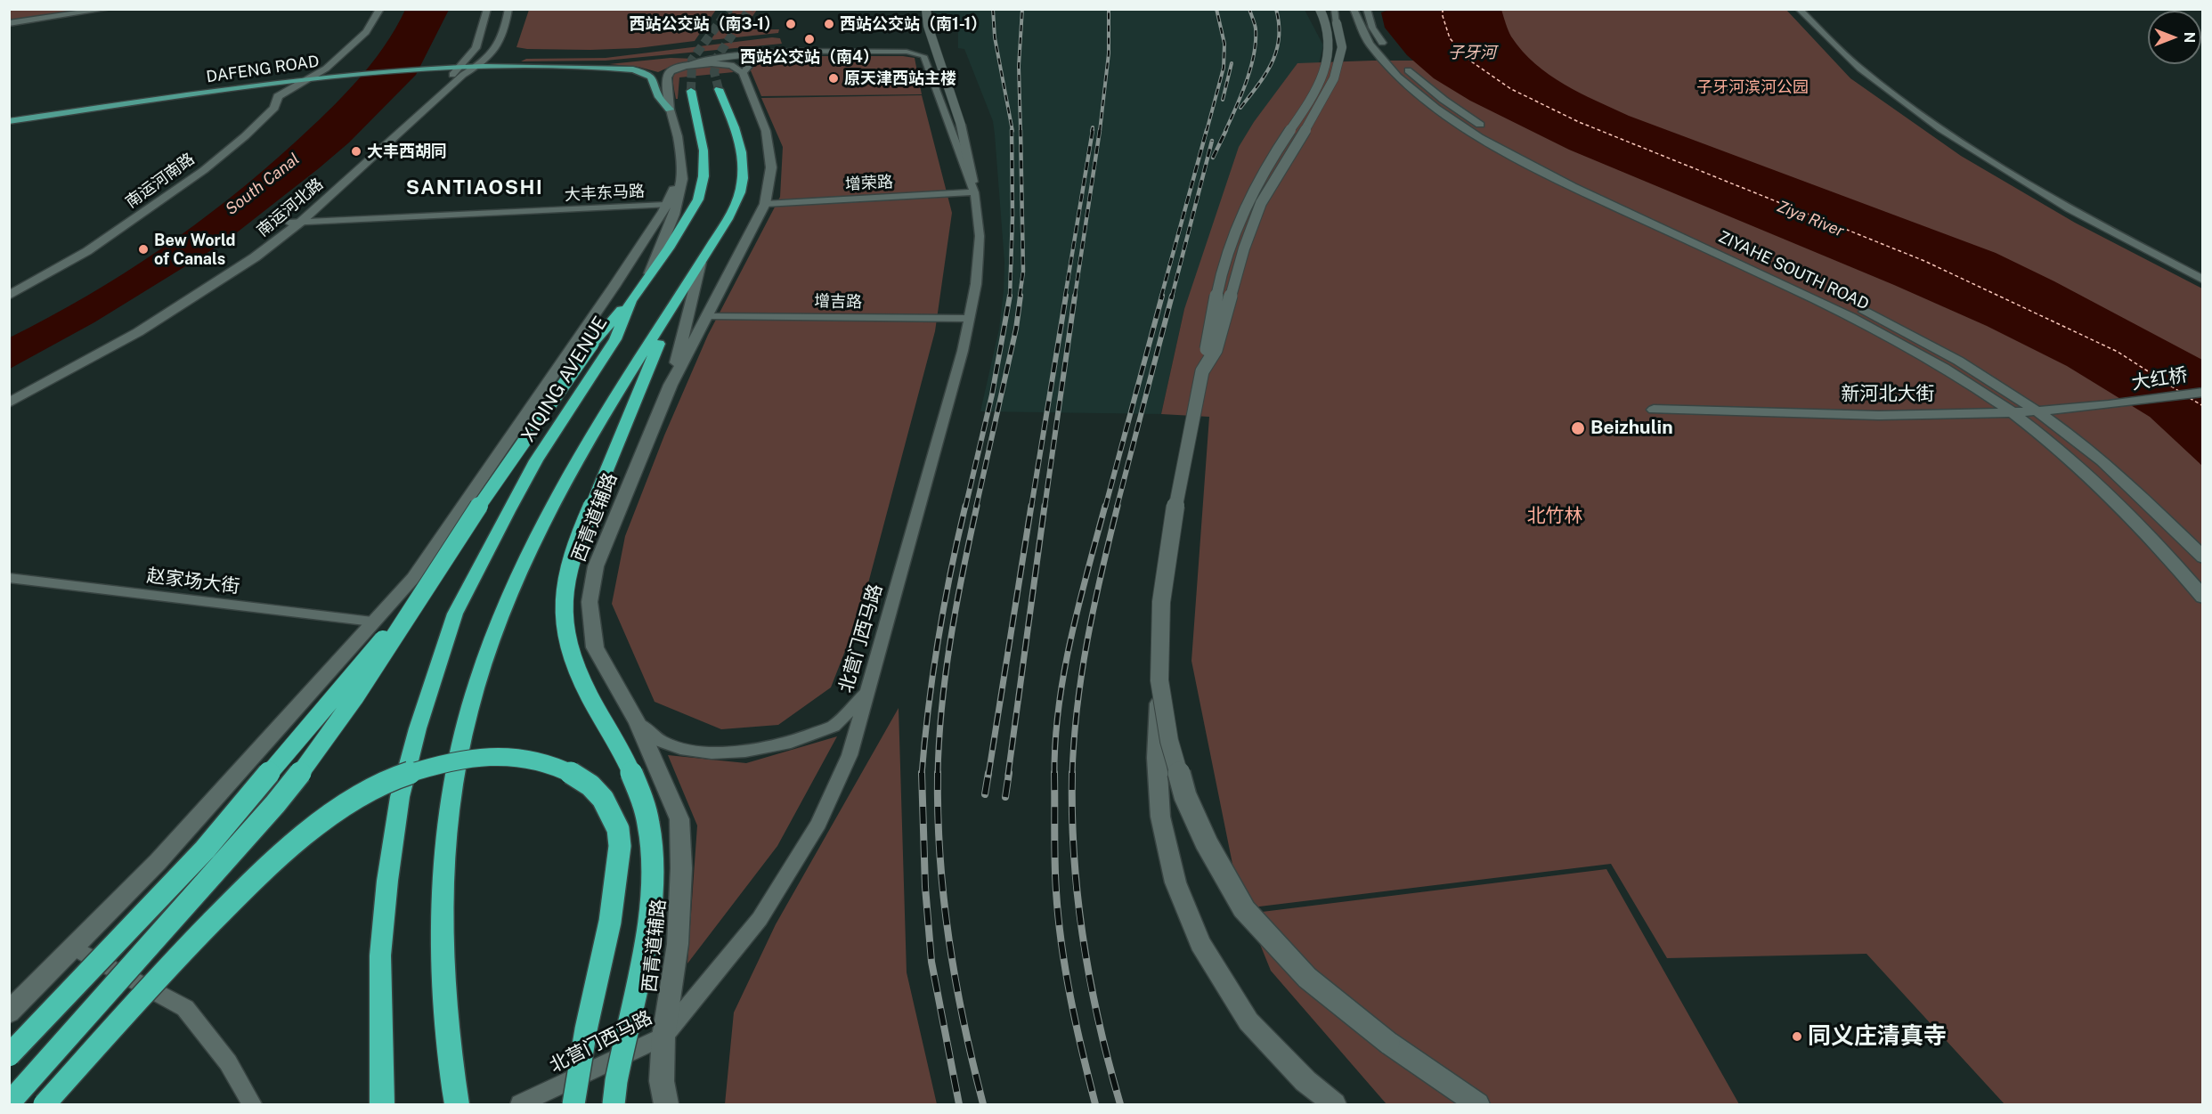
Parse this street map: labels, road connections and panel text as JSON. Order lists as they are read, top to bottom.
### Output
{
  "streets": {
    "highway": ["XIQING AVENUE"],
    "main road": ["DAFENG ROAD"],
    "street": [
      "南运河南路",
      "增荣路",
      "大丰东马路",
      "南运河北路",
      "ZIYAHE SOUTH ROAD",
      "增吉路",
      "大红桥",
      "新河北大街",
      "西青道辅路",
      "赵家场大街",
      "北营门西马路"
    ]
  },
  "crossings": [
    ["DAFENG ROAD", "南运河南路"],
    ["DAFENG ROAD", "南运河北路"],
    ["增荣路", "西青道辅路"],
    ["增荣路", "北营门西马路"],
    ["大丰东马路", "南运河北路"],
    ["ZIYAHE SOUTH ROAD", "新河北大街"],
    ["增吉路", "西青道辅路"],
    ["增吉路", "北营门西马路"],
    ["大红桥", "新河北大街"],
    ["西青道辅路", "北营门西马路"]
  ],
  "districts": ["SANTIAOSHI"],
  "water": ["子牙河", "South Canal", "Ziya River"],
  "parks": ["子牙河滨河公园", "北竹林"],
  "places": [
    "西站公交站（南3-1）",
    "西站公交站（南1-1）",
    "西站公交站（南4）",
    "原天津西站主楼",
    "大丰西胡同",
    "Bew World of Canals",
    "Beizhulin",
    "同义庄清真寺"
  ],
  "north": "right"
}
